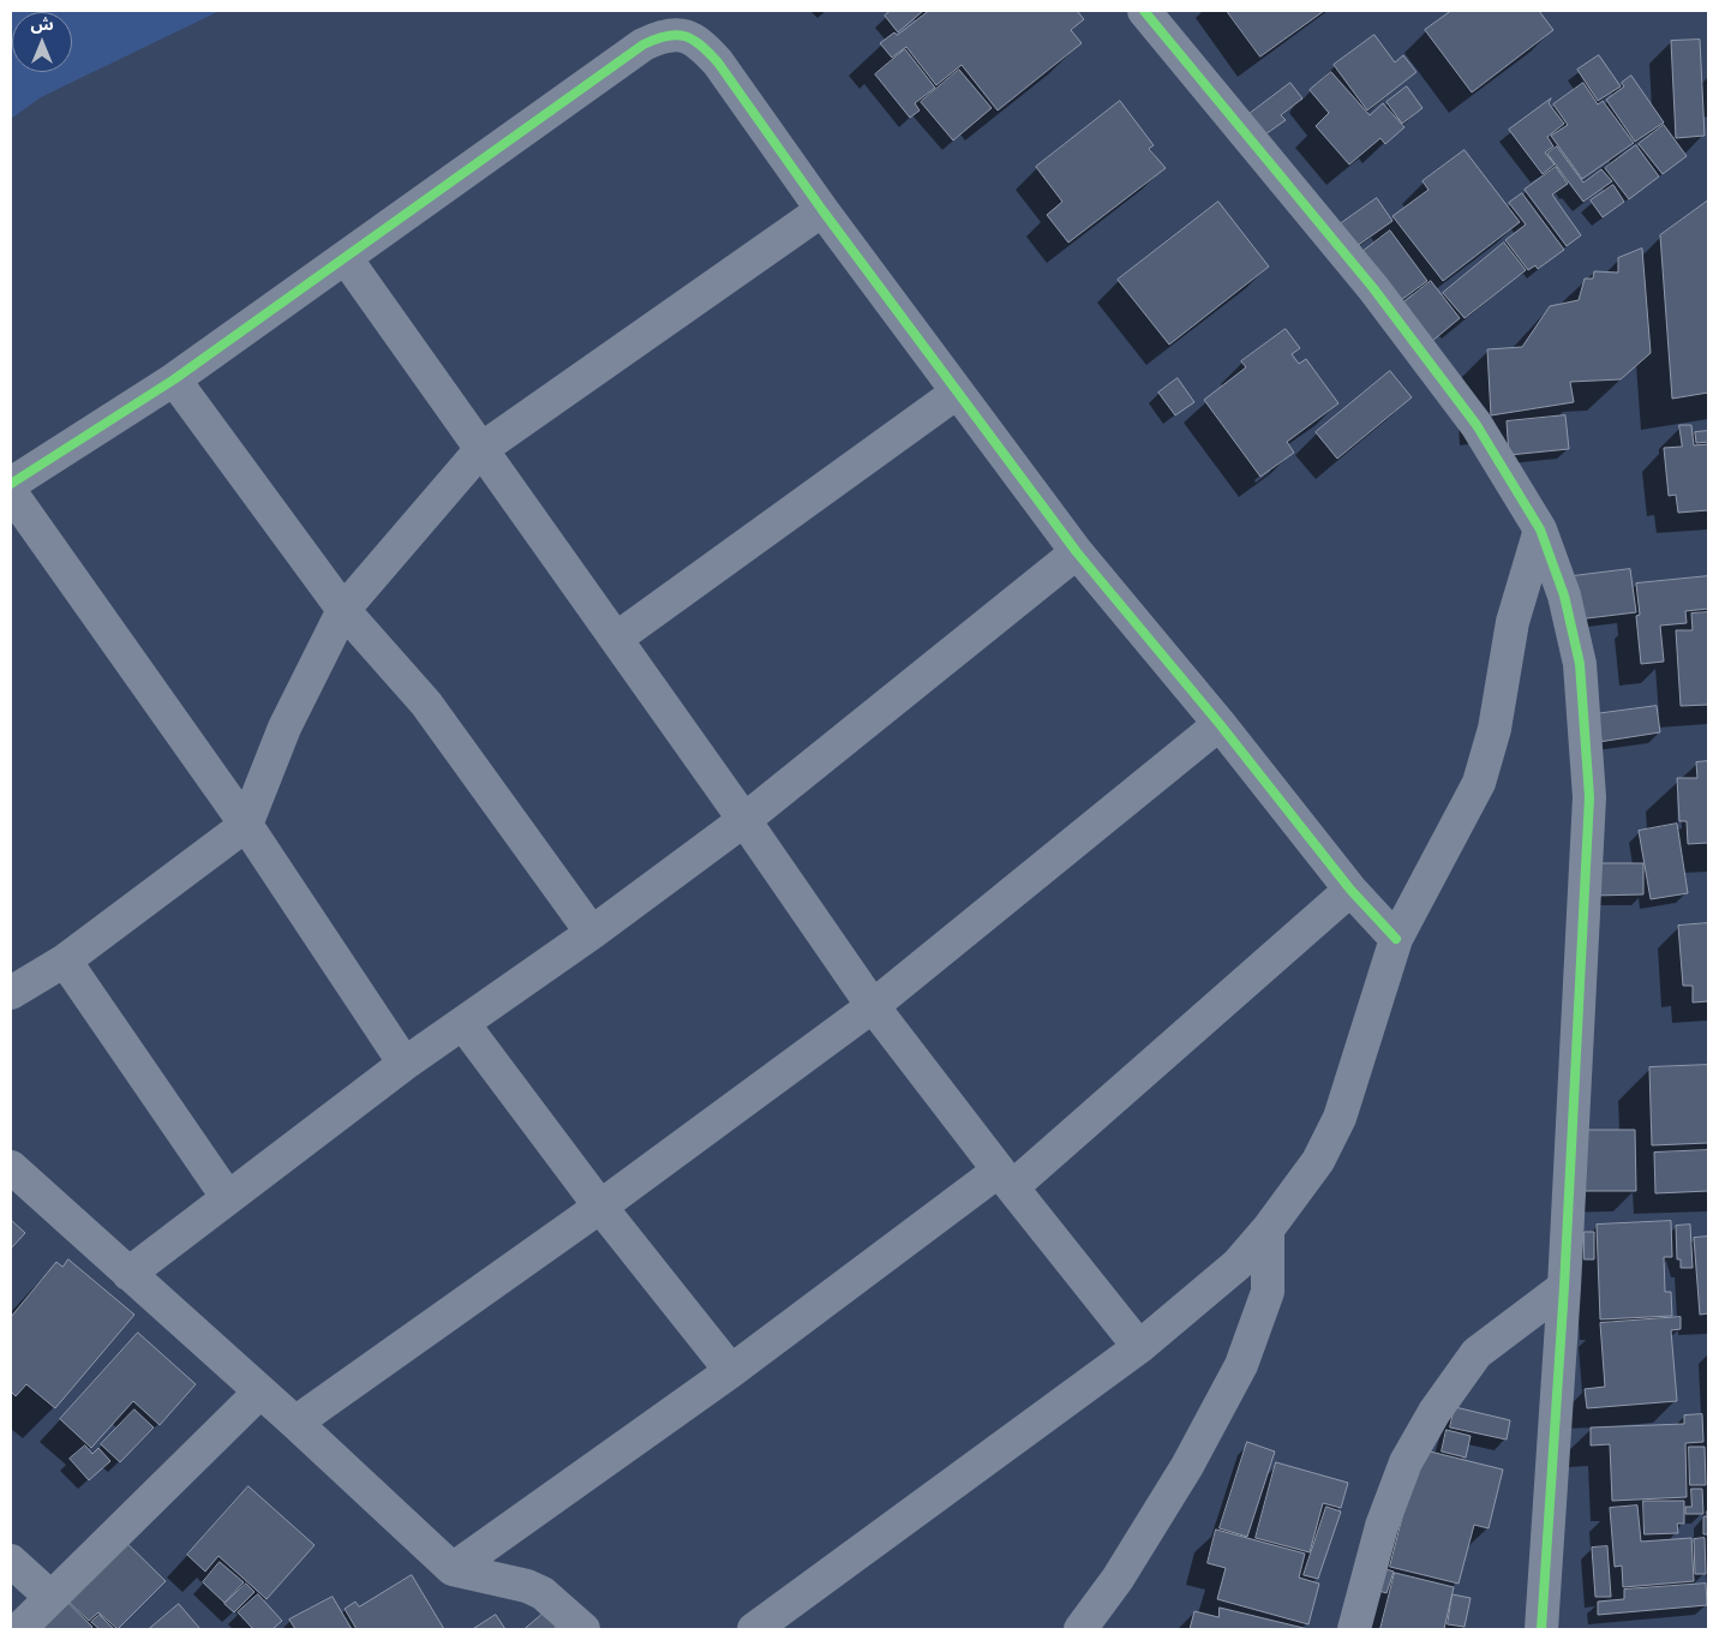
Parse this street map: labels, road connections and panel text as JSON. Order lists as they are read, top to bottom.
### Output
{
  "north": "top"
}
